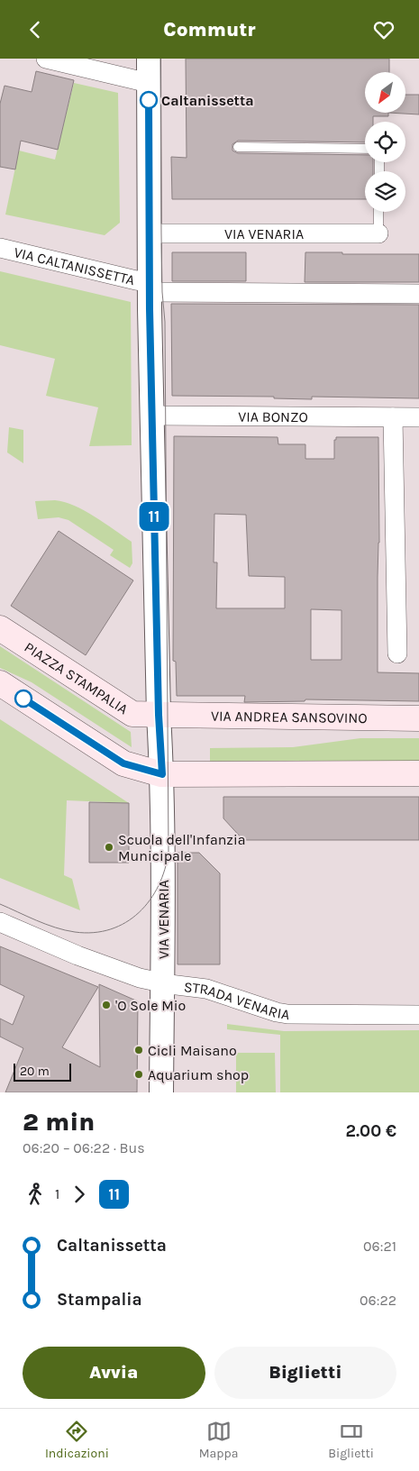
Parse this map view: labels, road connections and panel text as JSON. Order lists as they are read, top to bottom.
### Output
{
  "streets": {
    "main road": ["PIAZZA STAMPALIA", "VIA ANDREA SANSOVINO"],
    "street": [
      "VIA VENARIA",
      "VIA CALTANISSETTA",
      "VIA BONZO",
      "STRADA VENARIA"
    ]
  },
  "crossings": [
    ["VIA VENARIA", "VIA CALTANISSETTA"],
    ["VIA VENARIA", "VIA BONZO"],
    ["VIA VENARIA", "PIAZZA STAMPALIA"],
    ["VIA VENARIA", "VIA ANDREA SANSOVINO"],
    ["VIA VENARIA", "STRADA VENARIA"],
    ["PIAZZA STAMPALIA", "VIA ANDREA SANSOVINO"]
  ],
  "places": [
    "Caltanissetta",
    "Scuola dell'Infanzia Municipale",
    "'O Sole Mio",
    "Cicli Maisano",
    "Aquarium shop"
  ],
  "lines": ["bus line 11"],
  "scale_bar": "20 m",
  "north": "bottom left",
  "page": {
    "header": "Commutr",
    "on_map": "11",
    "scale": "20 m",
    "heading": ["2 min", "06:20 – 06:22 · Bus", "2.00 €"],
    "legs": ["1", "11"],
    "list": [
      {
        "name": "Caltanissetta",
        "value": "06:21"
      },
      {
        "name": "Stampalia",
        "value": "06:22"
      }
    ],
    "buttons": ["Avvia", "Biglietti"],
    "tabs": ["Indicazioni", "Mappa", "Biglietti"]
  }
}
